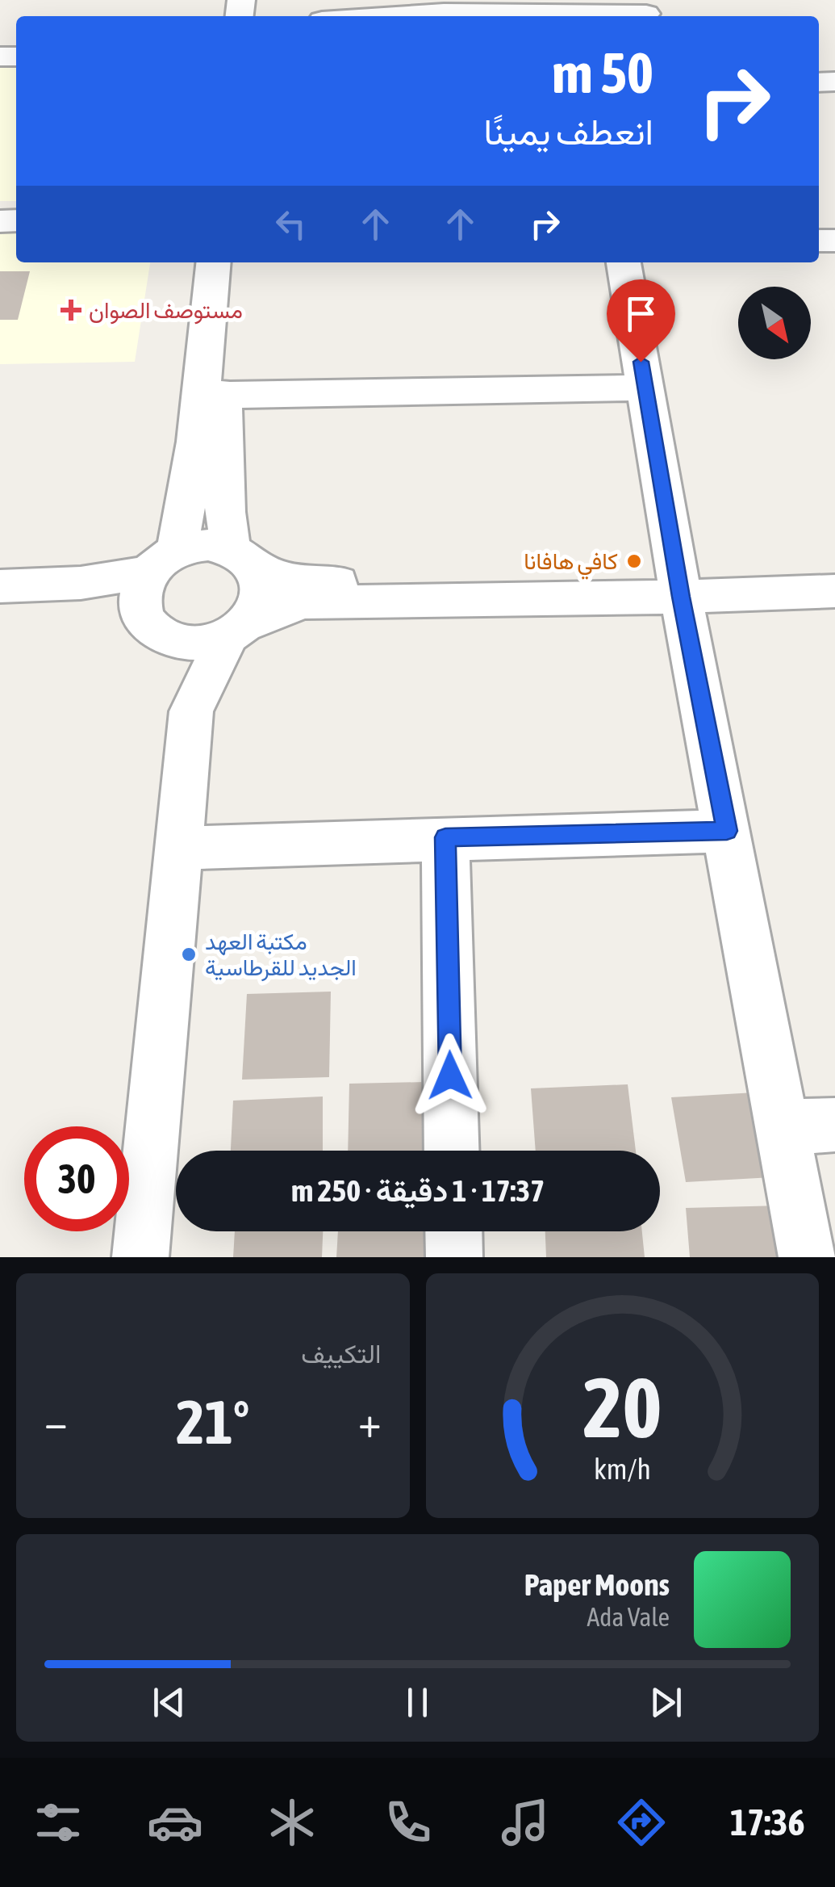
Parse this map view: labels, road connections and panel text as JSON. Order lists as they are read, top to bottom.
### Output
{
  "places": {
    "health": ["مستوصف الصوان"],
    "other": ["كافي هافانا", "مكتبة العهد الجديد للقرطاسية"]
  },
  "north": "bottom right",
  "page": {
    "turn": ["50 m", "انعطف يمينًا"],
    "limit": "30",
    "trip": "17:37 · 1 دقيقة · 250 m",
    "tile": "التكييف",
    "heat": ["−", "21°", "+"],
    "song": ["Paper Moons", "Ada Vale"],
    "tabs": "17:36",
    "gauge": ["20", "km/h"]
  }
}
